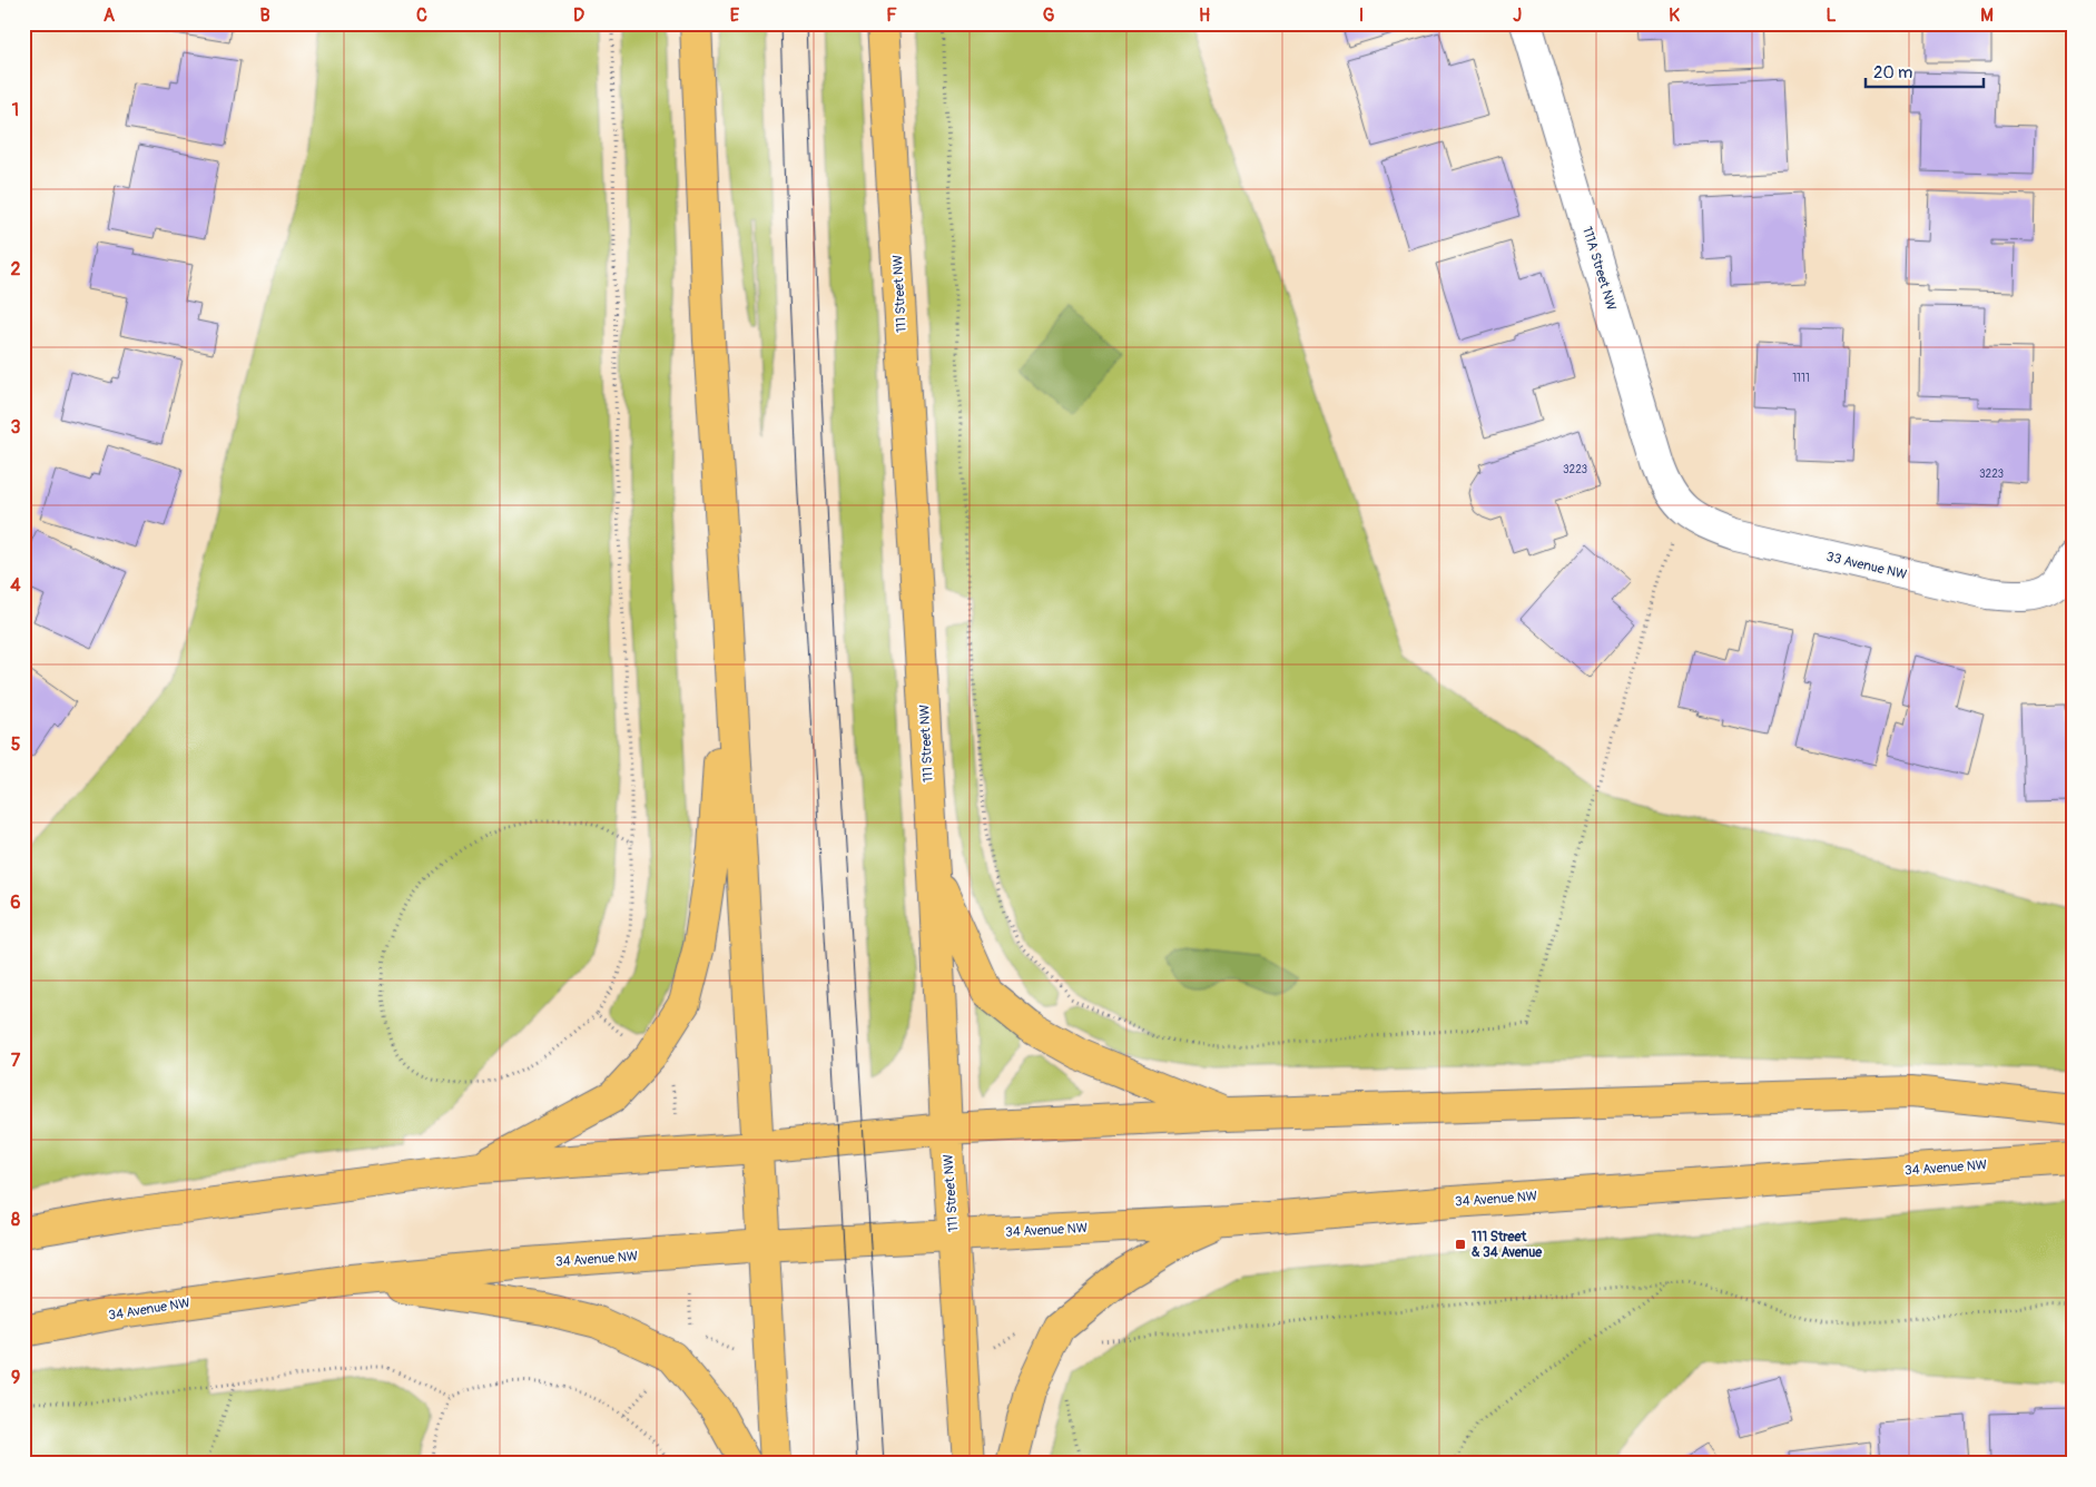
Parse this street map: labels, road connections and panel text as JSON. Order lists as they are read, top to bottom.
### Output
{
  "streets": {
    "main road": ["111 Street NW", "34 Avenue NW"],
    "street": ["111A Street NW", "33 Avenue NW"]
  },
  "crossings": [
    ["111A Street NW", "33 Avenue NW"],
    ["111 Street NW", "34 Avenue NW"]
  ],
  "places": {
    "transit": ["111 Street & 34 Avenue"]
  },
  "house_numbers": ["1111", "3223", "3223"],
  "scale_bar": "20 m",
  "grid": {
    "columns": [
      "A",
      "B",
      "C",
      "D",
      "E",
      "F",
      "G",
      "H",
      "I",
      "J",
      "K",
      "L",
      "M"
    ],
    "rows": [
      "1",
      "2",
      "3",
      "4",
      "5",
      "6",
      "7",
      "8",
      "9"
    ]
  }
}
